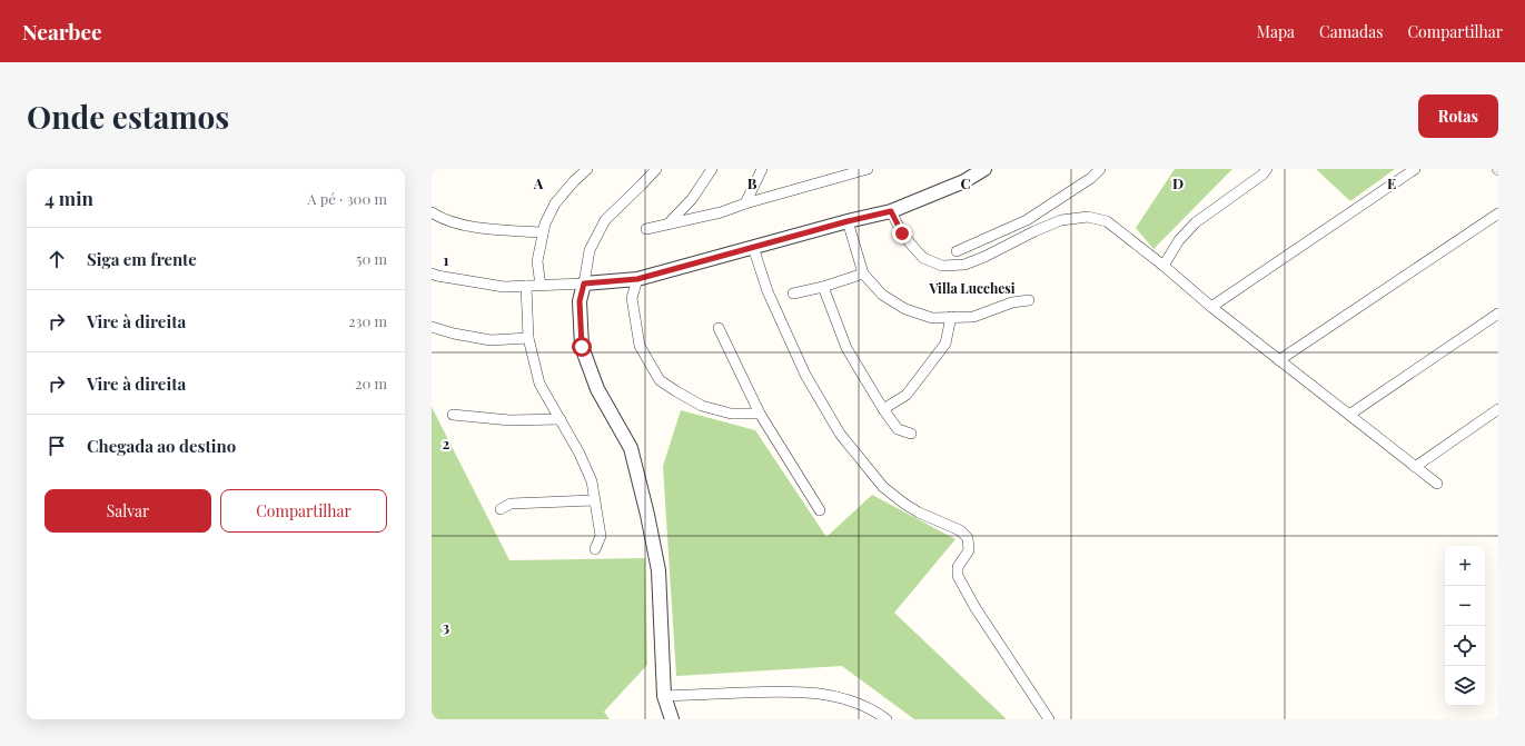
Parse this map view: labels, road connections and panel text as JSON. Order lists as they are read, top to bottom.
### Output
{
  "districts": ["Villa Lucchesi"],
  "page": {
    "header": "Nearbee",
    "nav": ["Mapa", "Camadas", "Compartilhar"],
    "buttons": [
      "Rotas",
      ["Salvar", "Compartilhar"]
    ],
    "title": "Onde estamos",
    "heading": ["4 min", "A pé · 300 m"],
    "list": [
      ["Siga em frente", "50 m"],
      ["Vire à direita", "230 m"],
      ["Vire à direita", "20 m"],
      "Chegada ao destino"
    ],
    "map_buttons": ["+", "−"]
  },
  "grid": {
    "columns": [
      "A",
      "B",
      "C",
      "D",
      "E"
    ],
    "rows": ["1", "2", "3"]
  }
}
